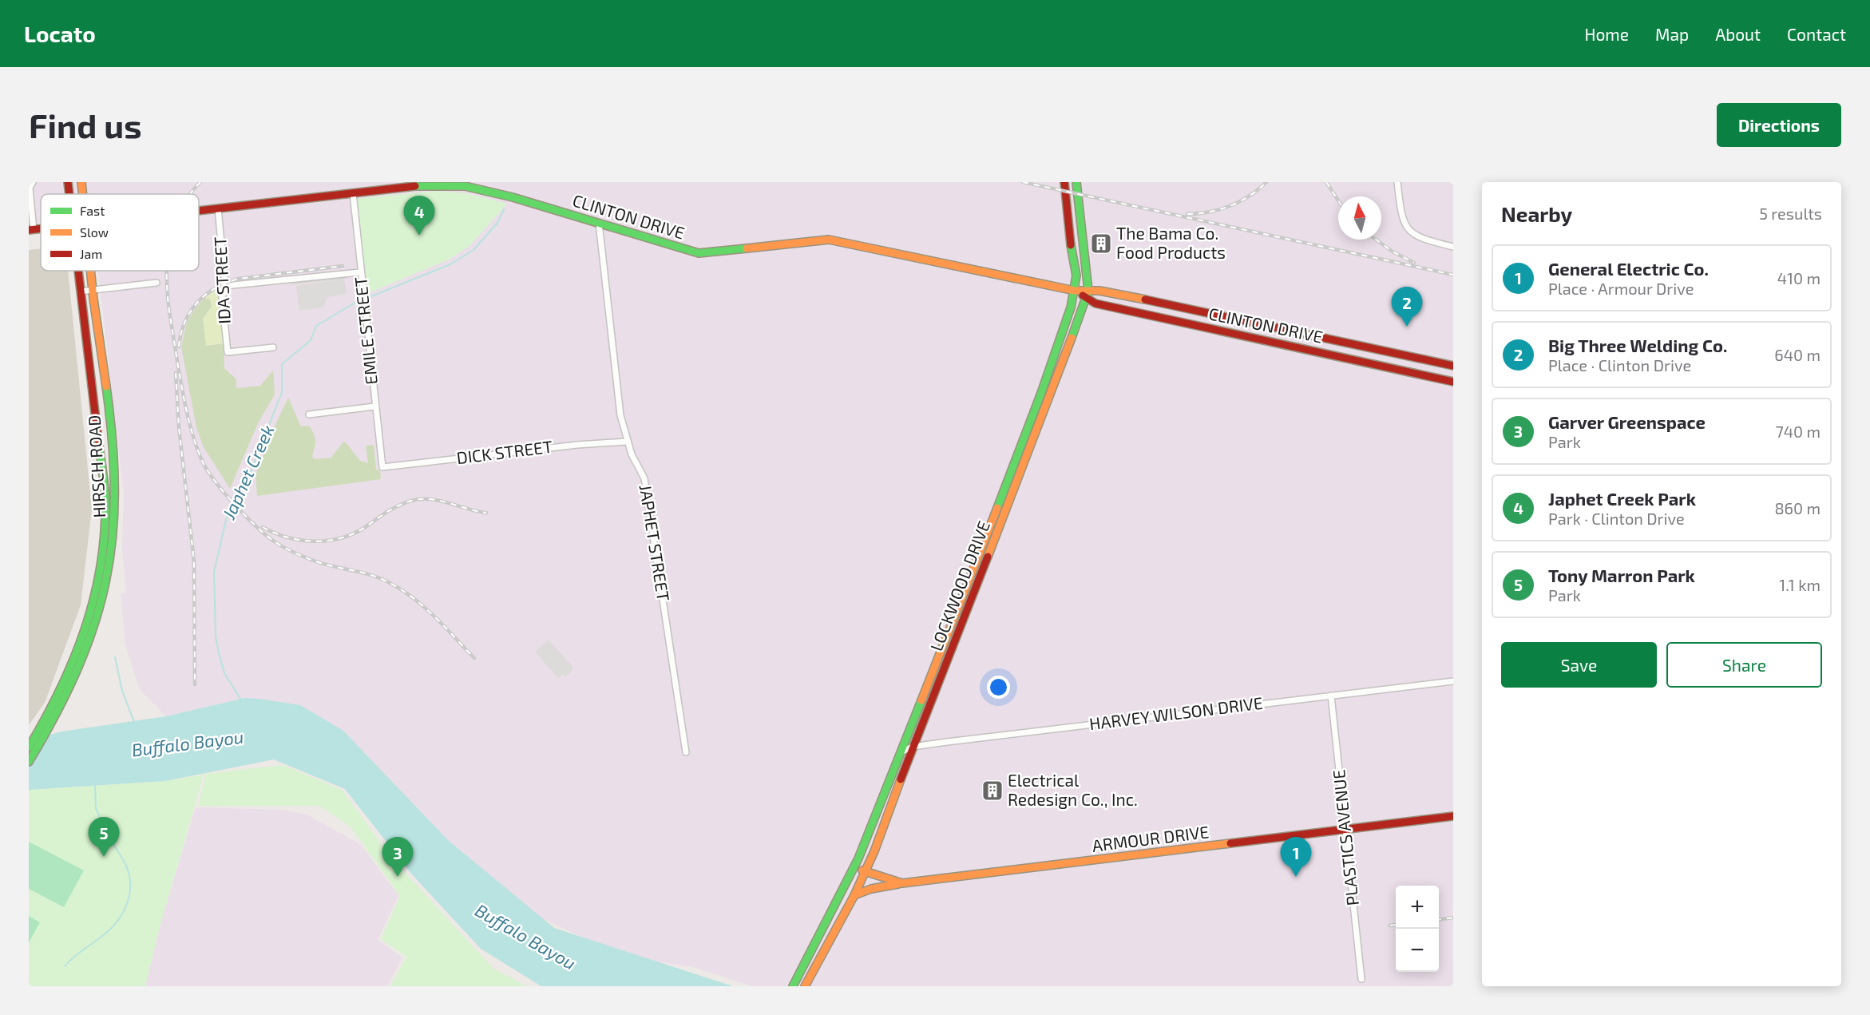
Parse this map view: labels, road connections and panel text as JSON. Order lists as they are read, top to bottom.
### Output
{
  "streets": {
    "main road": [
      "CLINTON DRIVE",
      "HIRSCH ROAD",
      "LOCKWOOD DRIVE",
      "ARMOUR DRIVE"
    ],
    "street": [
      "IDA STREET",
      "EMILE STREET",
      "DICK STREET",
      "JAPHET STREET",
      "HARVEY WILSON DRIVE",
      "PLASTICS AVENUE"
    ]
  },
  "crossings": [
    ["CLINTON DRIVE", "IDA STREET"],
    ["CLINTON DRIVE", "EMILE STREET"],
    ["CLINTON DRIVE", "JAPHET STREET"],
    ["CLINTON DRIVE", "LOCKWOOD DRIVE"],
    ["EMILE STREET", "DICK STREET"],
    ["DICK STREET", "JAPHET STREET"],
    ["LOCKWOOD DRIVE", "HARVEY WILSON DRIVE"],
    ["LOCKWOOD DRIVE", "ARMOUR DRIVE"],
    ["HARVEY WILSON DRIVE", "PLASTICS AVENUE"],
    ["PLASTICS AVENUE", "ARMOUR DRIVE"]
  ],
  "water": ["Japhet Creek", "Buffalo Bayou"],
  "places": {
    "building": ["The Bama Co. Food Products", "Electrical Redesign Co., Inc."]
  },
  "legend": ["Fast", "Slow", "Jam"],
  "north": "top",
  "page": {
    "header": "Locato",
    "nav": [
      "Home",
      "Map",
      "About",
      "Contact"
    ],
    "buttons": [
      "Directions",
      ["Save", "Share"]
    ],
    "title": "Find us",
    "heading": ["Nearby", "5 results"],
    "pins": [
      "4",
      "2",
      "5",
      "1",
      "3"
    ],
    "list": [
      {
        "mark": "1",
        "name": "General Electric Co.",
        "note": "Place · Armour Drive",
        "value": "410 m"
      },
      {
        "mark": "2",
        "name": "Big Three Welding Co.",
        "note": "Place · Clinton Drive",
        "value": "640 m"
      },
      {
        "mark": "3",
        "name": "Garver Greenspace",
        "note": "Park",
        "value": "740 m"
      },
      {
        "mark": "4",
        "name": "Japhet Creek Park",
        "note": "Park · Clinton Drive",
        "value": "860 m"
      },
      {
        "mark": "5",
        "name": "Tony Marron Park",
        "note": "Park",
        "value": "1.1 km"
      }
    ],
    "map_buttons": ["+", "−"]
  }
}
